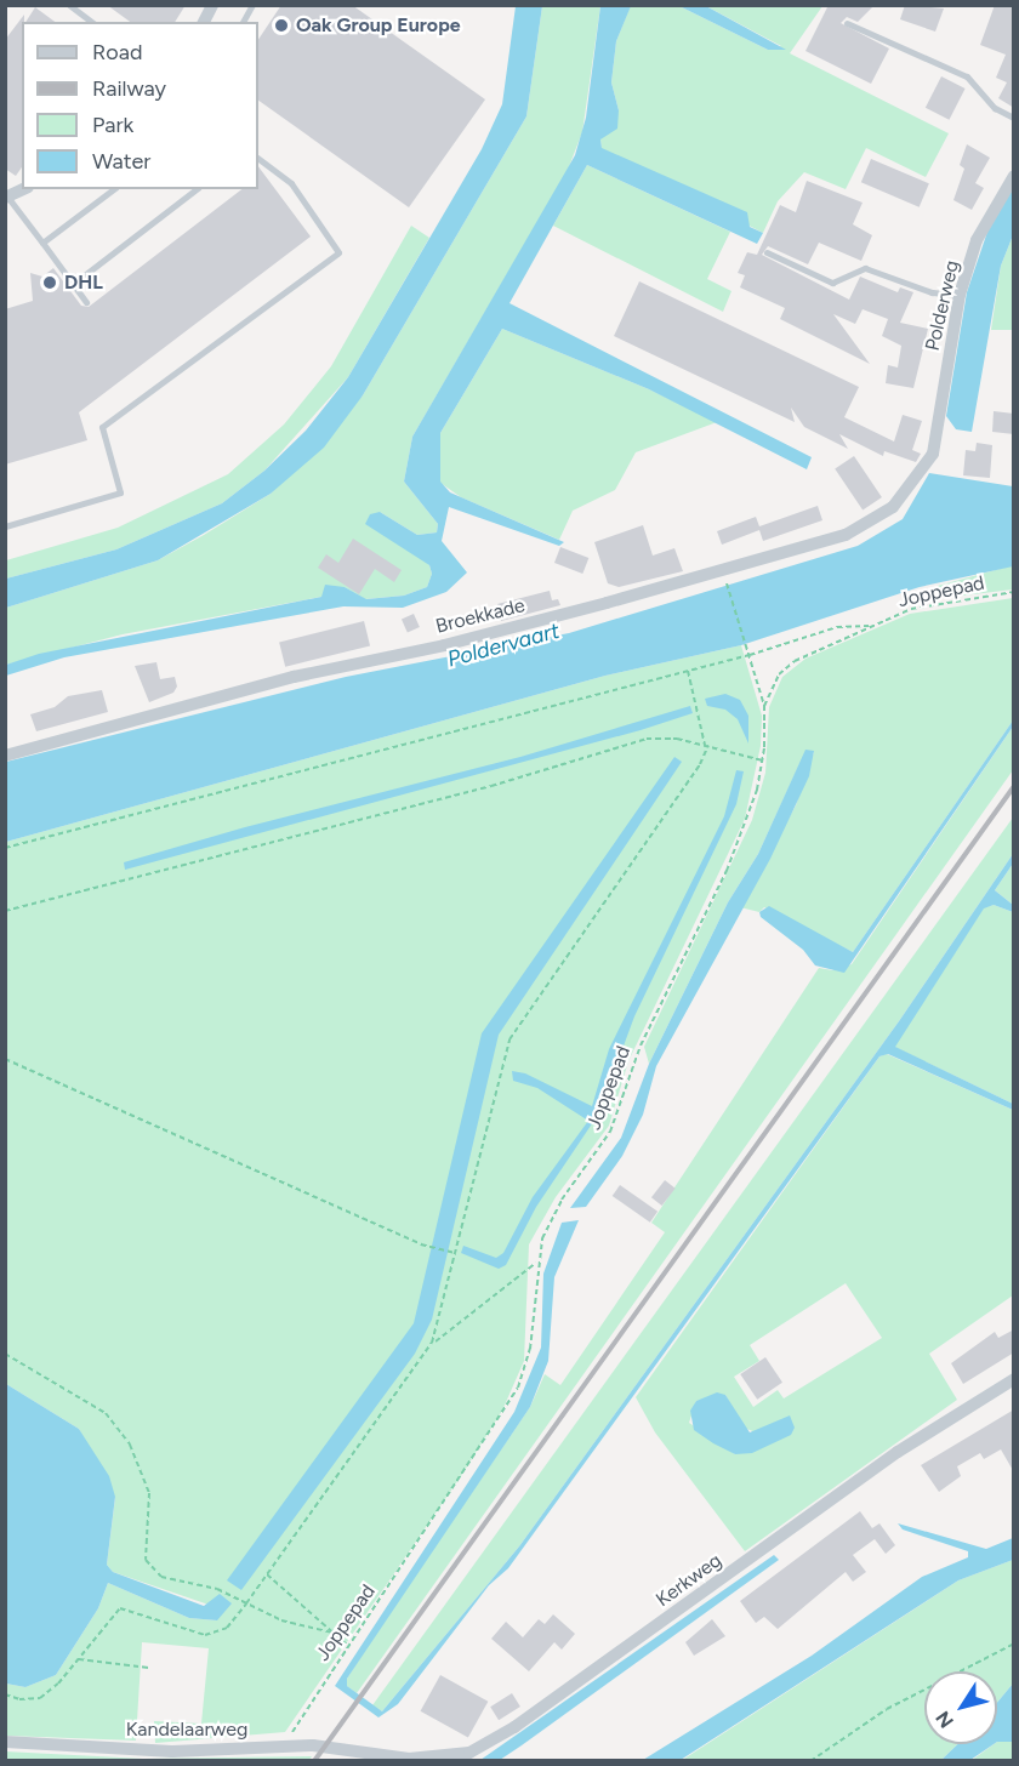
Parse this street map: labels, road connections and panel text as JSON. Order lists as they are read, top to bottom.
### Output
{
  "streets": {
    "street": [
      "Polderweg",
      "Broekkade",
      "Kerkweg",
      "Kandelaarweg"
    ],
    "path": ["Joppepad"]
  },
  "crossings": [
    ["Polderweg", "Broekkade"],
    ["Joppepad", "Kandelaarweg"],
    ["Kerkweg", "Kandelaarweg"]
  ],
  "water": ["Poldervaart"],
  "places": ["Oak Group Europe", "DHL"],
  "legend": [
    "Road",
    "Railway",
    "Park",
    "Water"
  ],
  "north": "bottom left"
}
